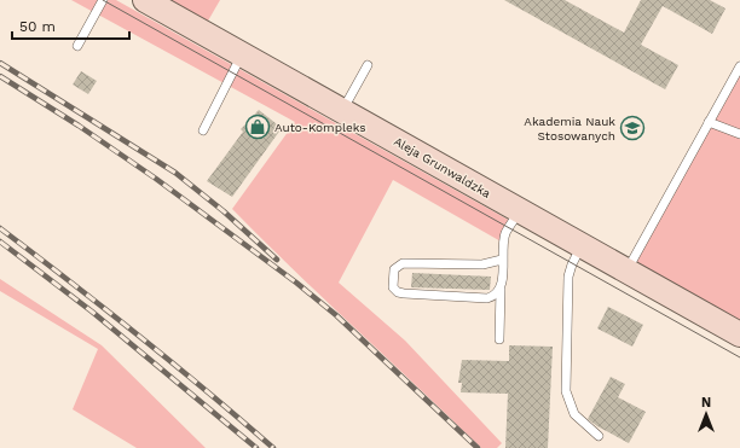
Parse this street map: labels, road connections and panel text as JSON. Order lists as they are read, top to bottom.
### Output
{
  "streets": {
    "main road": ["Aleja Grunwaldzka"]
  },
  "places": {
    "shop": ["Auto-Kompleks"],
    "school or university": ["Akademia Nauk Stosowanych"]
  },
  "scale_bar": "50 m",
  "north": "top"
}
